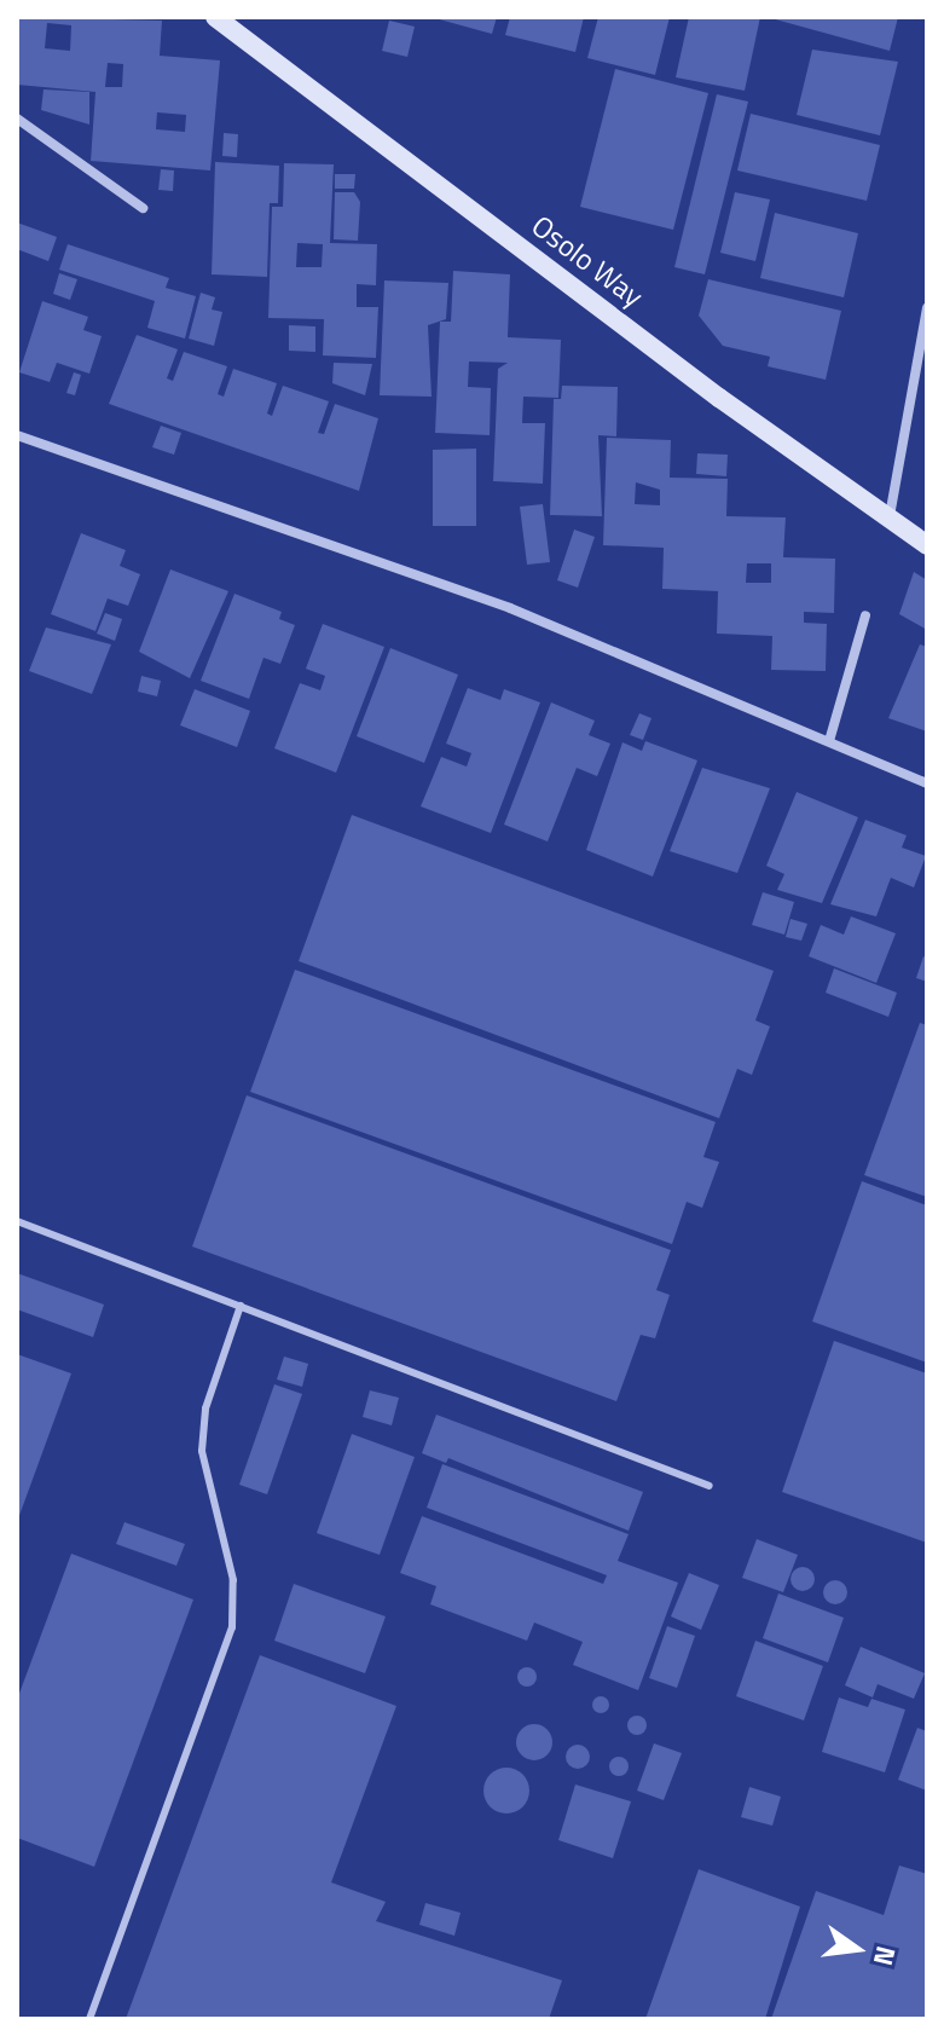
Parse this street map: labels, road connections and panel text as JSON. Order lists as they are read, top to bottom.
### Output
{
  "streets": {
    "main road": ["Osolo Way"]
  },
  "north": "right"
}
